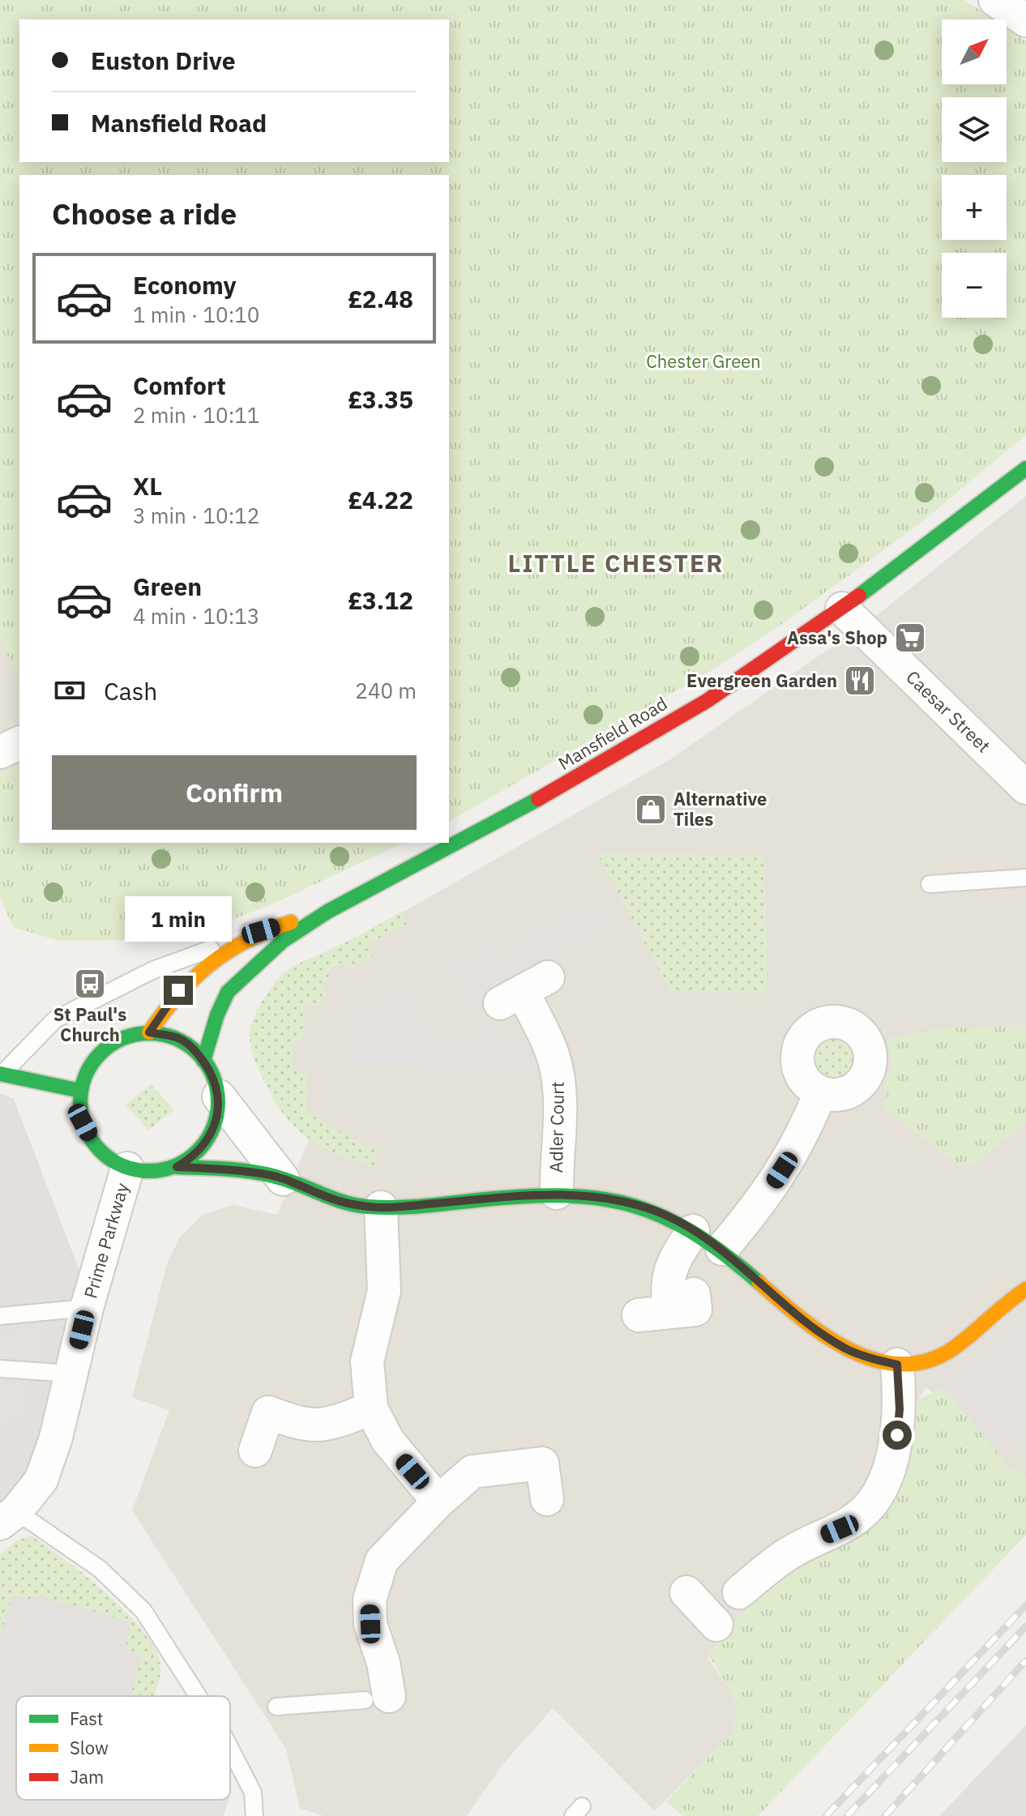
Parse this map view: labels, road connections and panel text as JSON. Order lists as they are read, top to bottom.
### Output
{
  "streets": {
    "street": [
      "Caesar Street",
      "Mansfield Road",
      "Adler Court",
      "Prime Parkway"
    ]
  },
  "crossings": [
    ["Caesar Street", "Mansfield Road"],
    ["Mansfield Road", "Prime Parkway"]
  ],
  "districts": ["LITTLE CHESTER"],
  "parks": ["Chester Green"],
  "places": {
    "supermarket": ["Assa's Shop"],
    "restaurant": ["Evergreen Garden"],
    "shop": ["Alternative Tiles"],
    "bus stop": ["St Paul's Church"]
  },
  "legend": ["Fast", "Slow", "Jam"],
  "north": "top right",
  "page": {
    "map_buttons": ["+", "−"],
    "banner": ["Euston Drive", "Mansfield Road"],
    "heading": "Choose a ride",
    "list": [
      {
        "name": "Economy",
        "note": "1 min · 10:10",
        "value": "£2.48"
      },
      {
        "name": "Comfort",
        "note": "2 min · 10:11",
        "value": "£3.35"
      },
      {
        "name": "XL",
        "note": "3 min · 10:12",
        "value": "£4.22"
      },
      {
        "name": "Green",
        "note": "4 min · 10:13",
        "value": "£3.12"
      }
    ],
    "pay": ["Cash", "240 m"],
    "buttons": "Confirm",
    "bubble": "1 min"
  }
}
